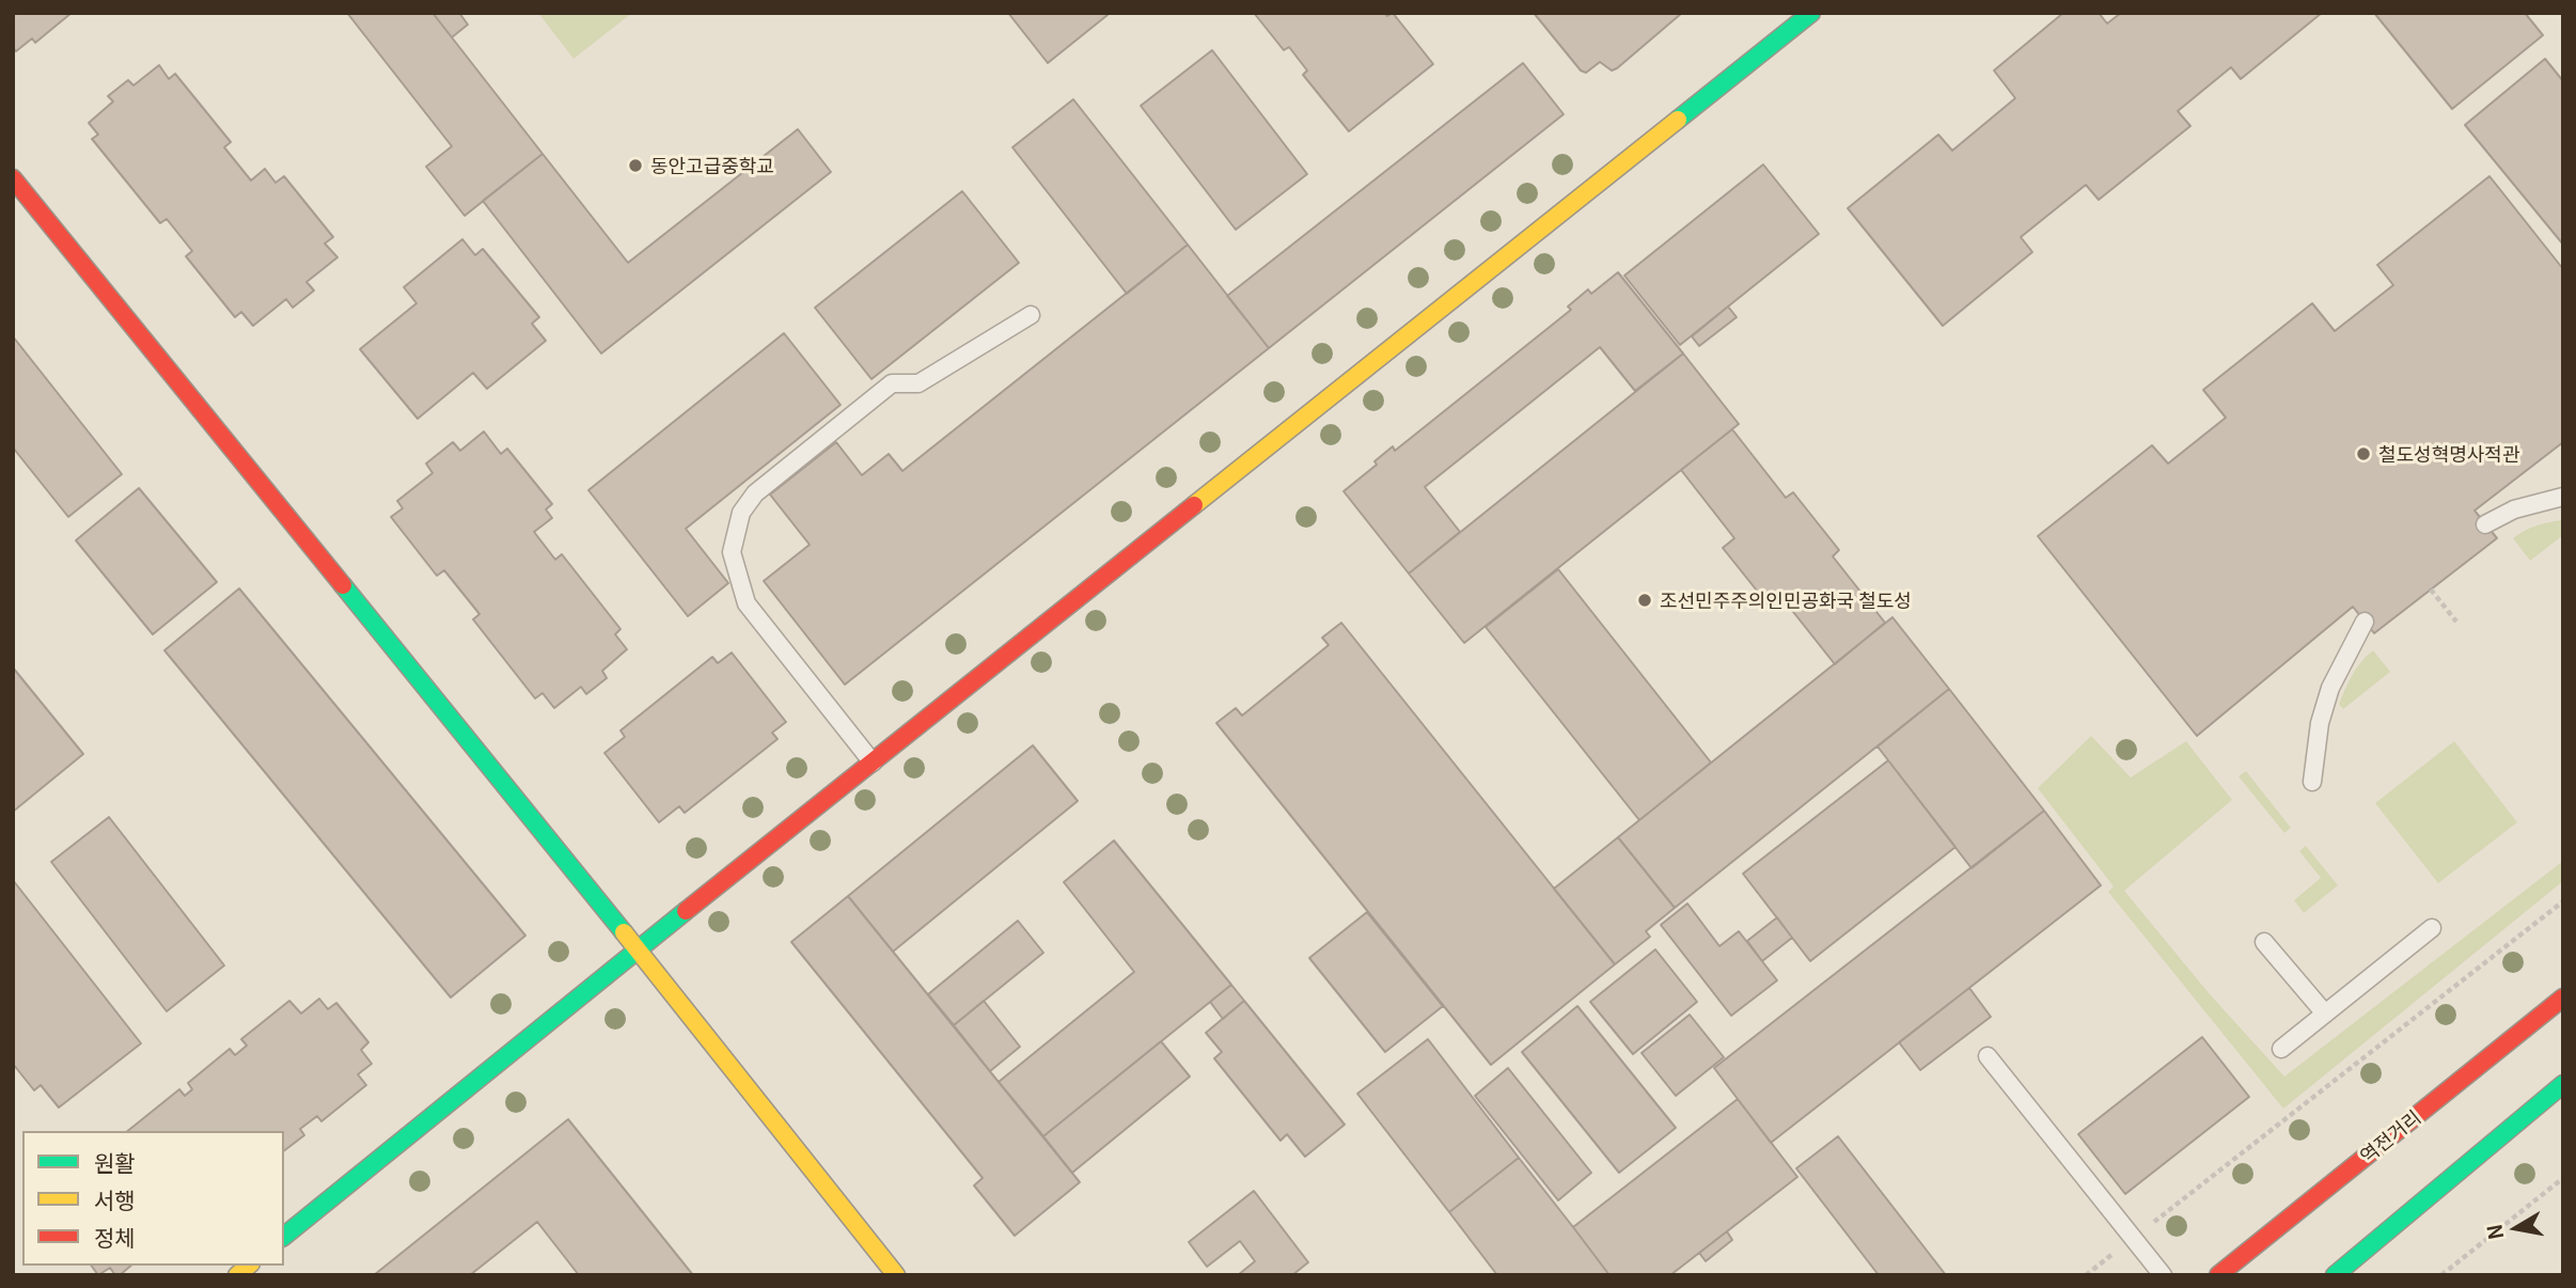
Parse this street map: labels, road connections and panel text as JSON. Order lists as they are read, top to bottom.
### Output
{
  "streets": {
    "street": ["역전거리"]
  },
  "places": ["동안고급중학교", "철도성혁명사적관", "조선민주주의인민공화국 철도성"],
  "legend": ["원활", "서행", "정체"],
  "north": "left"
}
